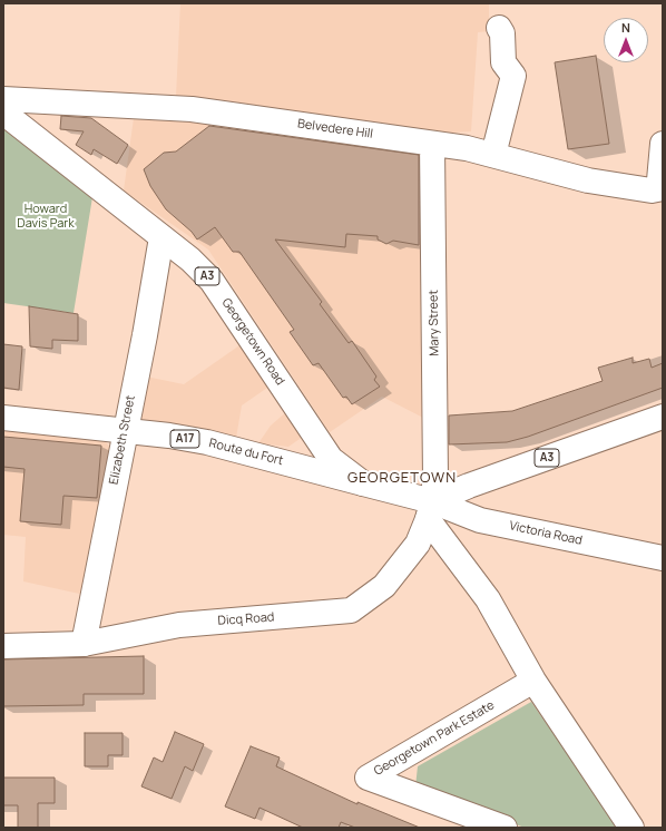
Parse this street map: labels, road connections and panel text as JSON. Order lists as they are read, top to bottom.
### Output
{
  "streets": {
    "main road": [
      "Belvedere Hill",
      "A3",
      "Mary Street",
      "Georgetown Road",
      "A17",
      "Elizabeth Street",
      "Route du Fort",
      "Victoria Road",
      "Dicq Road",
      "Georgetown Park Estate"
    ]
  },
  "crossings": [
    ["Belvedere Hill", "Mary Street"],
    ["A3", "Mary Street"],
    ["A3", "Route du Fort"],
    ["A3", "Victoria Road"],
    ["A3", "Dicq Road"],
    ["Mary Street", "Route du Fort"],
    ["Mary Street", "Victoria Road"],
    ["Mary Street", "Dicq Road"],
    ["Georgetown Road", "Elizabeth Street"],
    ["Georgetown Road", "Route du Fort"],
    ["Elizabeth Street", "Route du Fort"],
    ["Elizabeth Street", "Dicq Road"],
    ["Route du Fort", "Victoria Road"],
    ["Route du Fort", "Dicq Road"],
    ["Victoria Road", "Dicq Road"]
  ],
  "districts": ["GEORGETOWN"],
  "parks": ["Howard Davis Park"],
  "north": "top"
}
